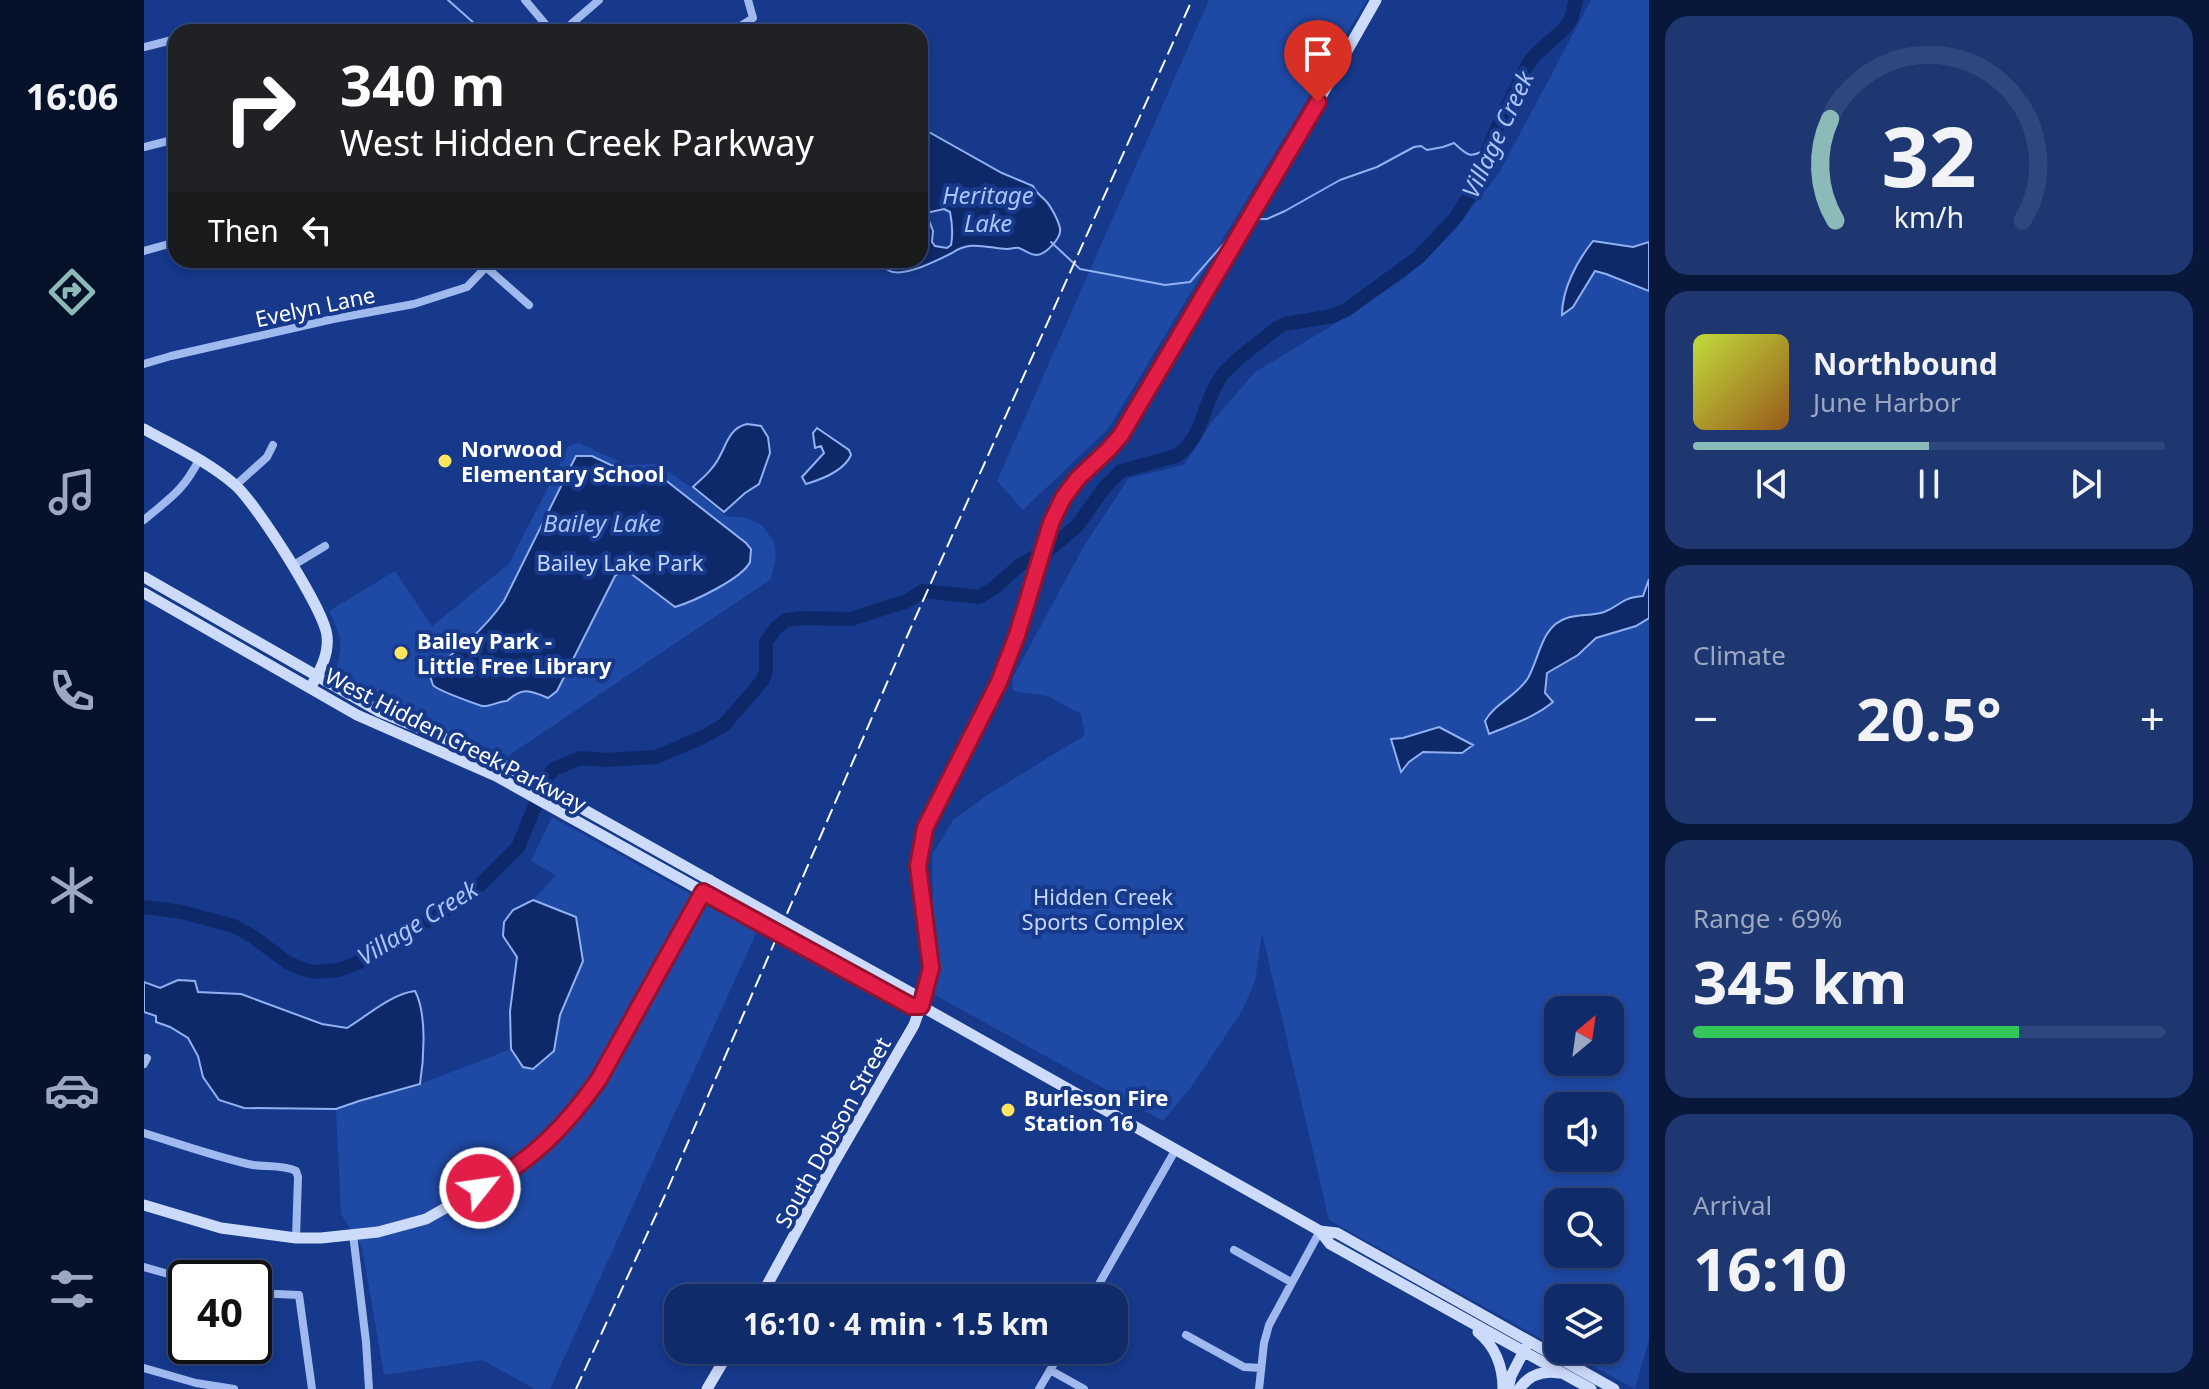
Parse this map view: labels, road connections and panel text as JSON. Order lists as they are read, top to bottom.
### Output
{
  "streets": {
    "main road": ["West Hidden Creek Parkway", "South Dobson Street"],
    "street": ["Evelyn Lane"]
  },
  "crossings": [
    ["West Hidden Creek Parkway", "South Dobson Street"]
  ],
  "water": ["Village Creek", "Heritage Lake", "Bailey Lake"],
  "parks": ["Bailey Lake Park", "Hidden Creek Sports Complex"],
  "places": ["Norwood Elementary School", "Bailey Park - Little Free Library", "Burleson Fire Station 16"],
  "north": "top right",
  "page": {
    "tabs": "16:06",
    "turn": ["340 m", "West Hidden Creek Parkway"],
    "then": "Then",
    "song": ["Northbound", "June Harbor"],
    "tile": [
      "Climate",
      ["Range · 69%", "345 km"],
      ["Arrival", "16:10"]
    ],
    "heat": ["−", "20.5°", "+"],
    "limit": "40",
    "trip": "16:10 · 4 min · 1.5 km",
    "gauge": ["32", "km/h"]
  }
}
